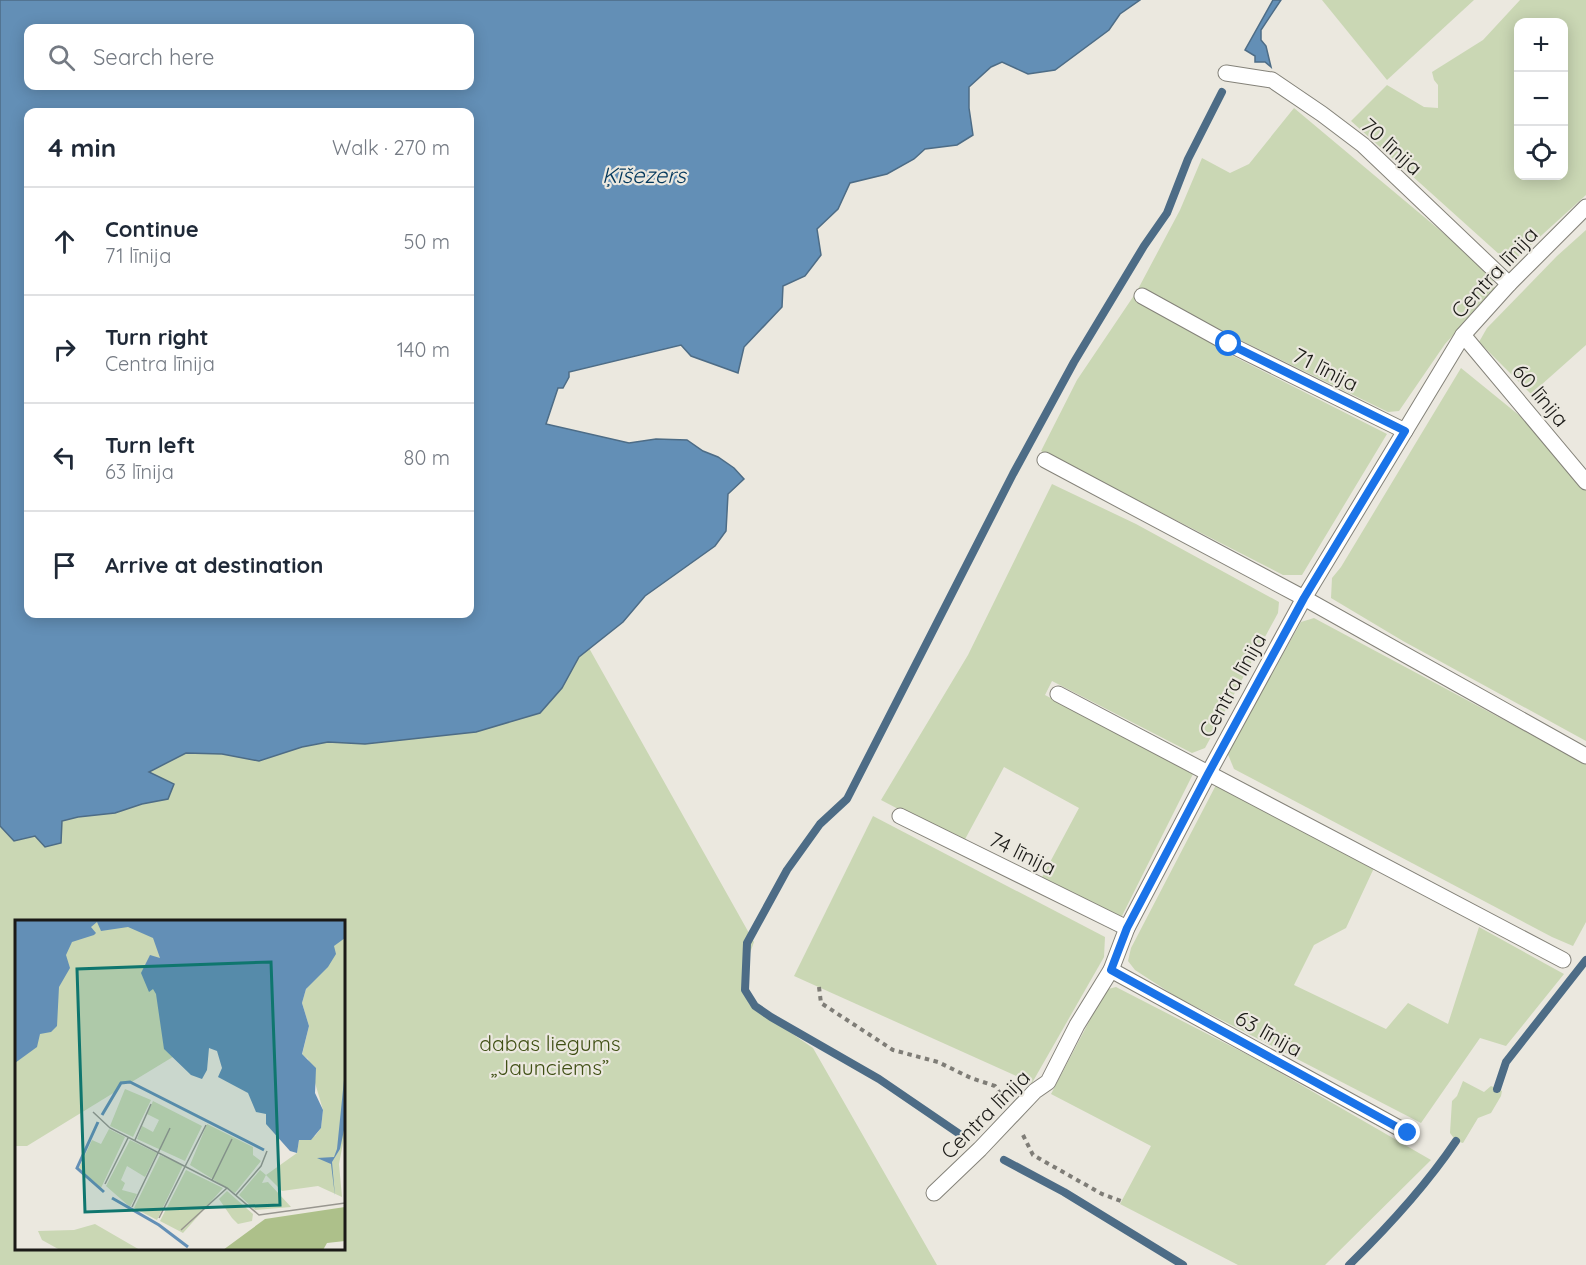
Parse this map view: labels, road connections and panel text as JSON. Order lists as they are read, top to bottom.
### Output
{
  "streets": {
    "lane": [
      "70 līnija",
      "Centra līnija",
      "71 līnija",
      "60 līnija",
      "74 līnija",
      "63 līnija"
    ]
  },
  "crossings": [
    ["70 līnija", "Centra līnija"],
    ["Centra līnija", "71 līnija"],
    ["Centra līnija", "60 līnija"],
    ["Centra līnija", "74 līnija"],
    ["Centra līnija", "63 līnija"]
  ],
  "water": ["Ķīšezers"],
  "parks": ["dabas liegums „Jaunciems”"],
  "page": {
    "map_buttons": ["+", "−"],
    "search": "Search here",
    "heading": ["4 min", "Walk · 270 m"],
    "list": [
      ["Continue", "71 līnija", "50 m"],
      ["Turn right", "Centra līnija", "140 m"],
      ["Turn left", "63 līnija", "80 m"],
      "Arrive at destination"
    ]
  }
}
